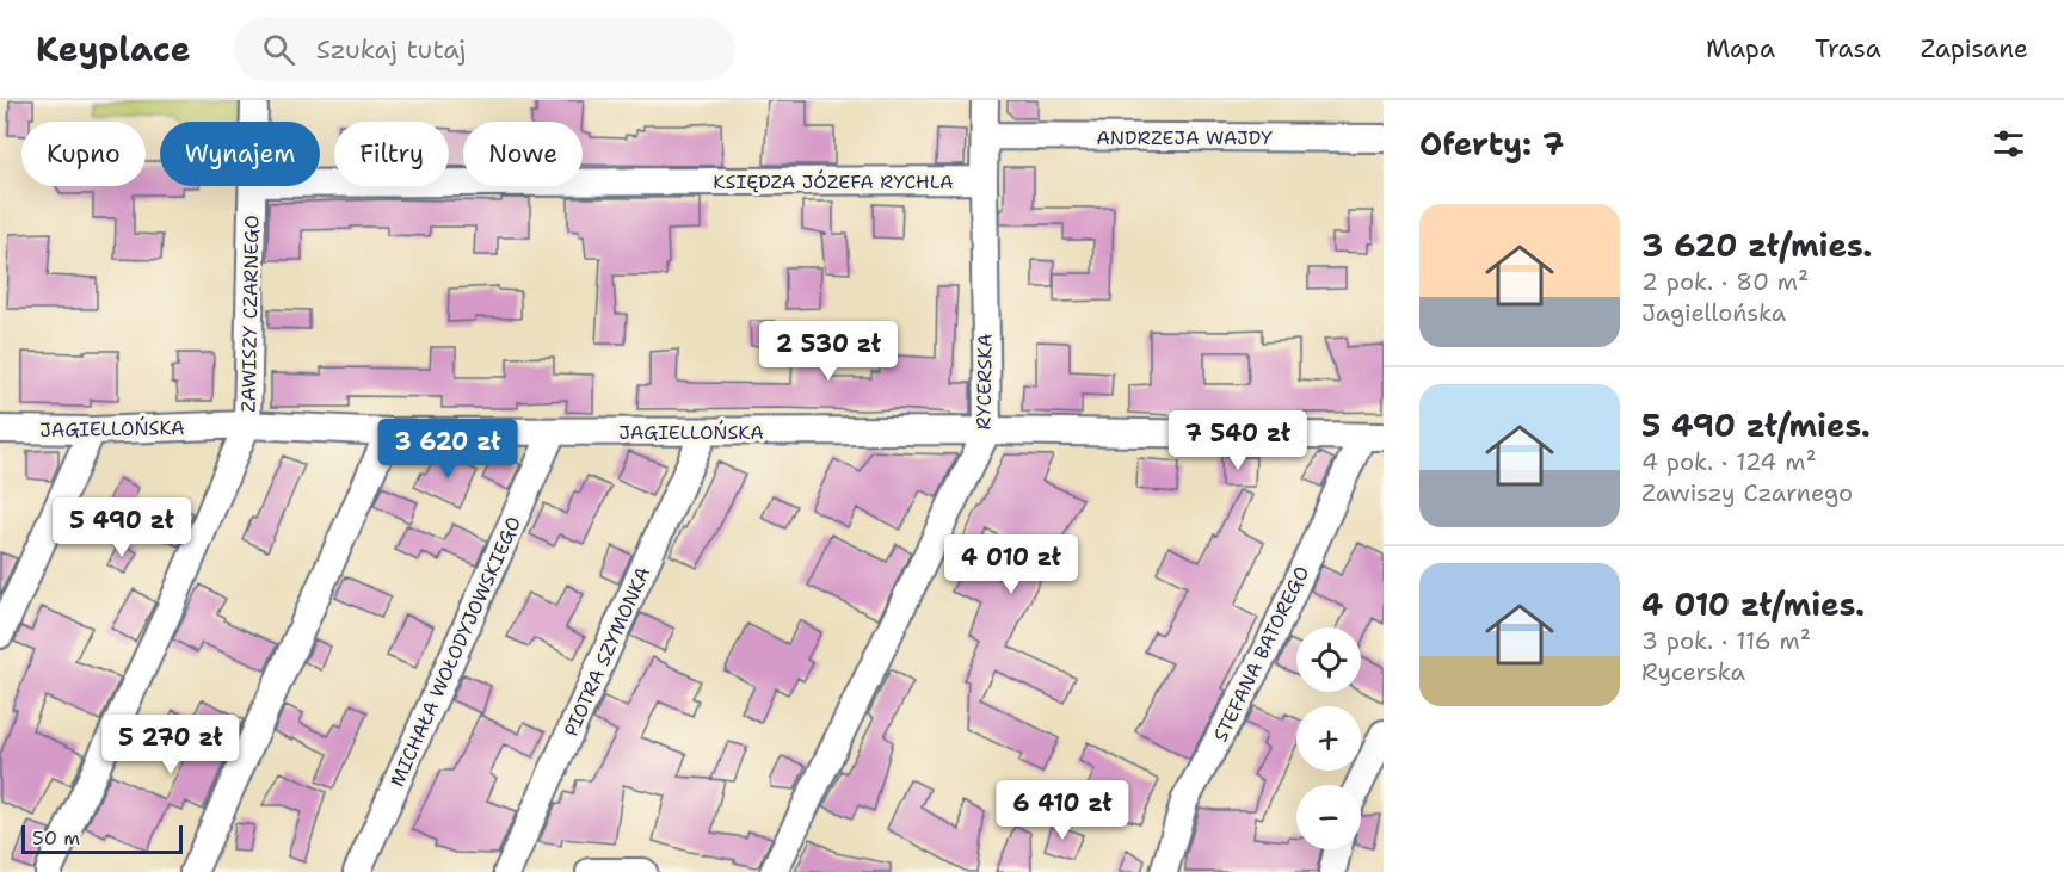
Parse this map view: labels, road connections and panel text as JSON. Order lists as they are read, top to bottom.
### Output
{
  "streets": {
    "street": [
      "ANDRZEJA WAJDY",
      "KSIĘDZA JÓZEFA RYCHLA",
      "ZAWISZY CZARNEGO",
      "RYCERSKA",
      "JAGIELLOŃSKA",
      "MICHAŁA WOŁODYJOWSKIEGO",
      "PIOTRA SZYMONKA",
      "STEFANA BATOREGO"
    ]
  },
  "crossings": [
    ["ANDRZEJA WAJDY", "RYCERSKA"],
    ["KSIĘDZA JÓZEFA RYCHLA", "RYCERSKA"],
    ["ZAWISZY CZARNEGO", "JAGIELLOŃSKA"],
    ["RYCERSKA", "JAGIELLOŃSKA"],
    ["JAGIELLOŃSKA", "MICHAŁA WOŁODYJOWSKIEGO"],
    ["JAGIELLOŃSKA", "PIOTRA SZYMONKA"],
    ["JAGIELLOŃSKA", "STEFANA BATOREGO"]
  ],
  "scale_bar": "50 m",
  "page": {
    "header": "Keyplace",
    "search": "Szukaj tutaj",
    "nav": ["Mapa", "Trasa", "Zapisane"],
    "heading": "Oferty: 7",
    "chip": [
      "Kupno",
      "Wynajem",
      "Filtry",
      "Nowe"
    ],
    "list": [
      {
        "name": "3 620 zł/mies.",
        "note": "2 pok. · 80 m² · Jagiellońska"
      },
      {
        "name": "5 490 zł/mies.",
        "note": "4 pok. · 124 m² · Zawiszy Czarnego"
      },
      {
        "name": "4 010 zł/mies.",
        "note": "3 pok. · 116 m² · Rycerska"
      }
    ],
    "price": [
      "2 530 zł",
      "7 540 zł",
      "3 620 zł",
      "5 490 zł",
      "4 010 zł",
      "5 270 zł",
      "6 410 zł"
    ],
    "map_buttons": ["+", "−"],
    "scale": "50 m"
  }
}
